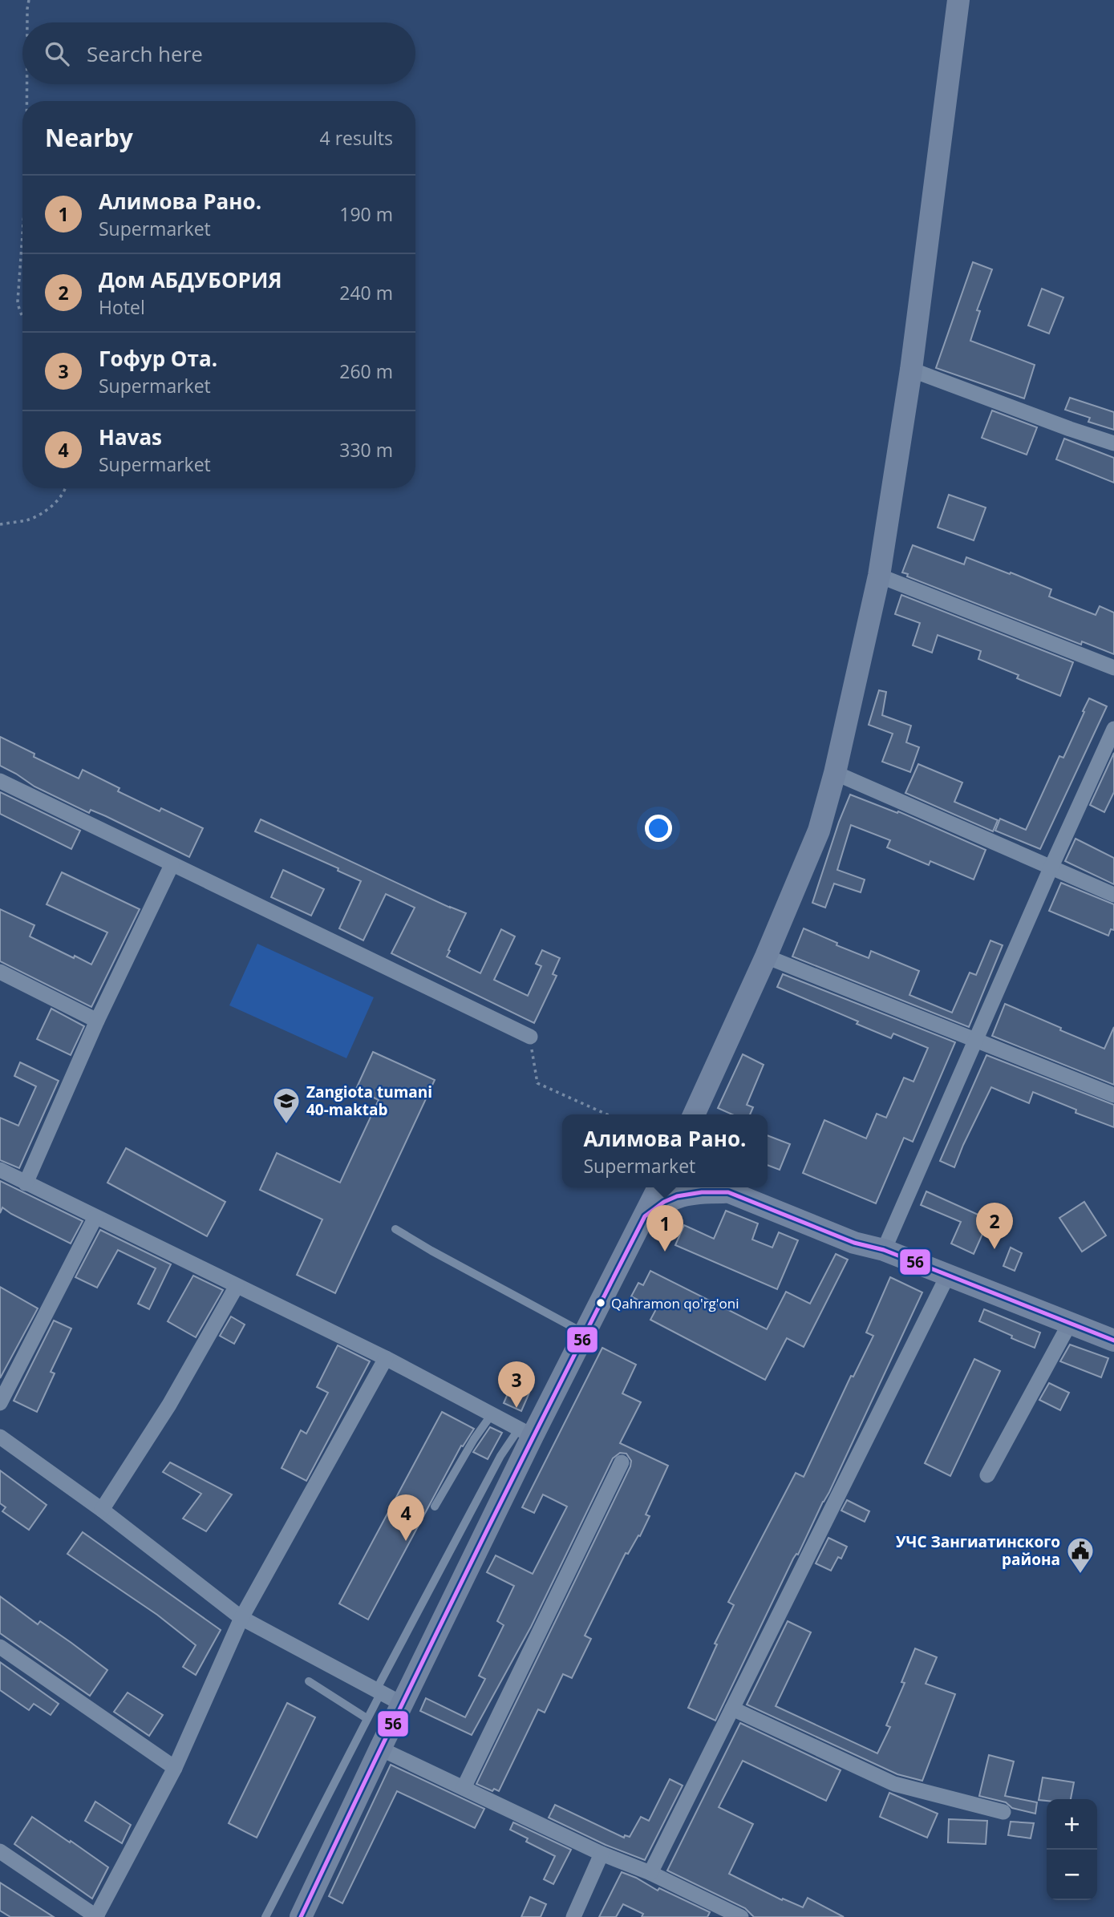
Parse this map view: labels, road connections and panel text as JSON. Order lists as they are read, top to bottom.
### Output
{
  "places": {
    "school or university": ["Zangiota tumani 40-maktab"],
    "other": ["Qahramon qo'rg'oni"],
    "public building": ["УЧС Зангиатинского района"]
  },
  "lines": ["transit line 56"],
  "page": {
    "search": "Search here",
    "heading": ["Nearby", "4 results"],
    "list": [
      {
        "mark": "1",
        "name": "Алимова Рано.",
        "note": "Supermarket",
        "value": "190 m"
      },
      {
        "mark": "2",
        "name": "Дом АБДУБОРИЯ",
        "note": "Hotel",
        "value": "240 m"
      },
      {
        "mark": "3",
        "name": "Гофур Ота.",
        "note": "Supermarket",
        "value": "260 m"
      },
      {
        "mark": "4",
        "name": "Havas",
        "note": "Supermarket",
        "value": "330 m"
      }
    ],
    "popup": ["Алимова Рано.", "Supermarket"],
    "pins": [
      "2",
      "1",
      "3",
      "4"
    ],
    "map_buttons": ["+", "−"]
  }
}
